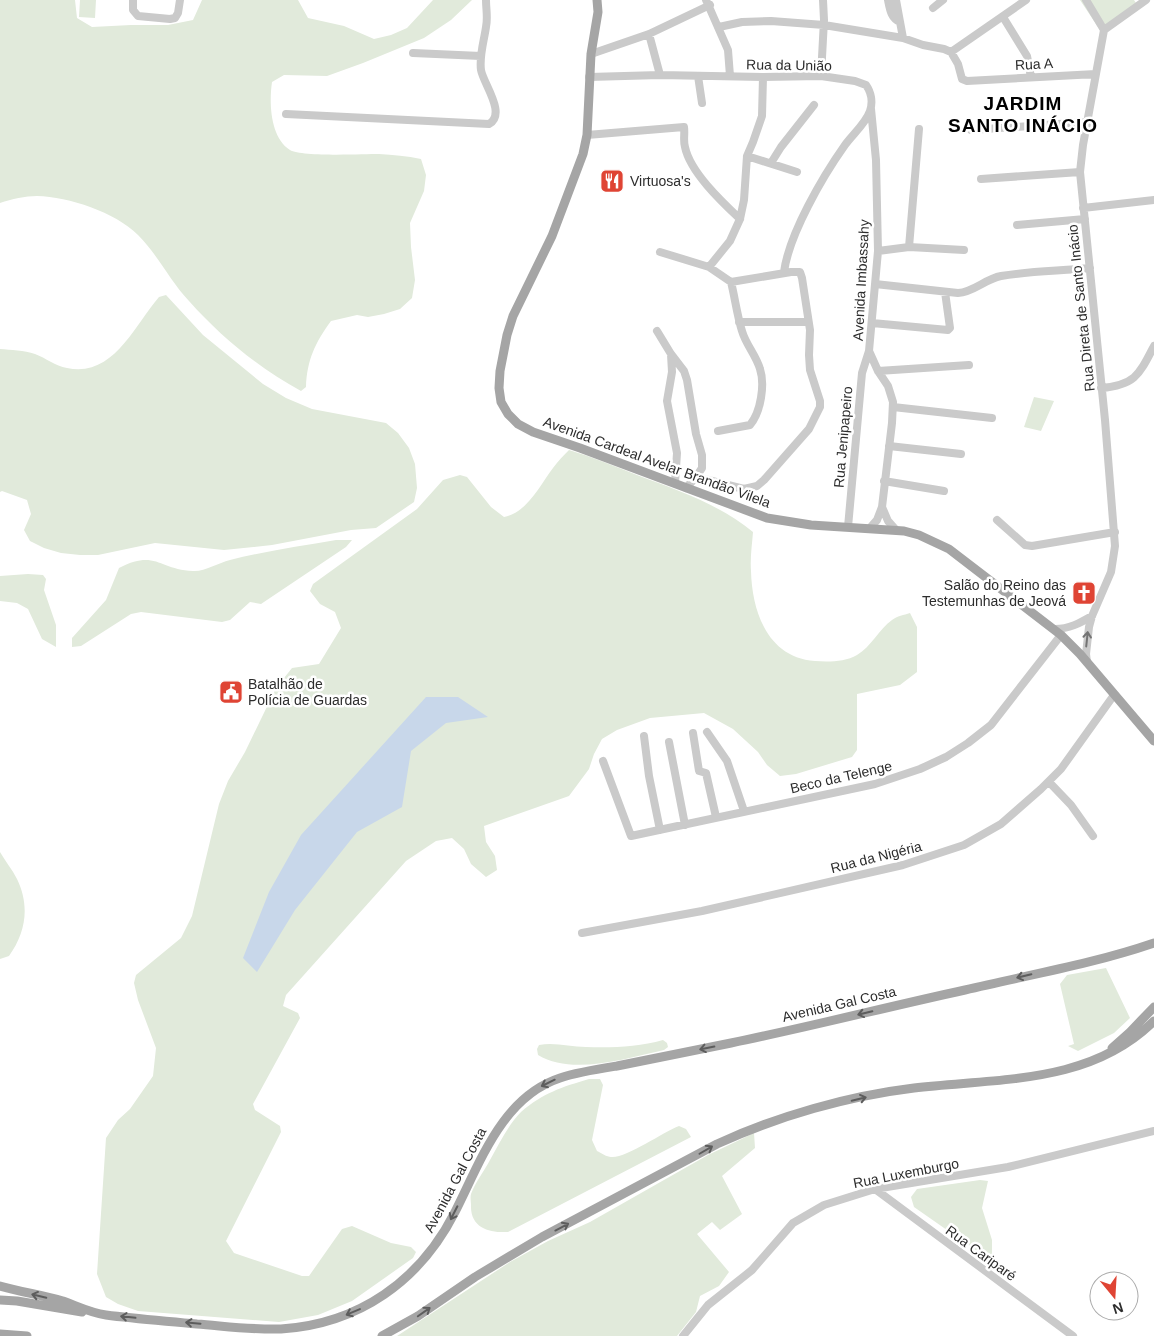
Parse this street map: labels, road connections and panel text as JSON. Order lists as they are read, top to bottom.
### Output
{
  "streets": {
    "main road": ["Avenida Cardeal Avelar Brandão Vilela", "Avenida Gal Costa"],
    "street": [
      "Rua A",
      "Rua da União",
      "Avenida Imbassahy",
      "Rua Direta de Santo Inácio",
      "Rua Jenipapeiro",
      "Beco da Telenge",
      "Rua da Nigéria",
      "Rua Luxemburgo",
      "Rua Cariparé"
    ]
  },
  "crossings": [
    ["Rua A", "Rua Direta de Santo Inácio"],
    ["Rua da União", "Avenida Imbassahy"],
    ["Rua da União", "Avenida Cardeal Avelar Brandão Vilela"],
    ["Avenida Imbassahy", "Rua Jenipapeiro"],
    ["Avenida Imbassahy", "Avenida Cardeal Avelar Brandão Vilela"],
    ["Rua Direta de Santo Inácio", "Avenida Cardeal Avelar Brandão Vilela"],
    ["Rua Jenipapeiro", "Avenida Cardeal Avelar Brandão Vilela"],
    ["Avenida Cardeal Avelar Brandão Vilela", "Beco da Telenge"],
    ["Avenida Cardeal Avelar Brandão Vilela", "Rua da Nigéria"],
    ["Rua Luxemburgo", "Rua Cariparé"]
  ],
  "one_way": ["Avenida Gal Costa"],
  "districts": ["JARDIM SANTO INÁCIO"],
  "places": {
    "restaurant": ["Virtuosa's"],
    "church": ["Salão do Reino das Testemunhas de Jeová"],
    "public building": ["Batalhão de Polícia de Guardas"]
  },
  "north": "bottom"
}
